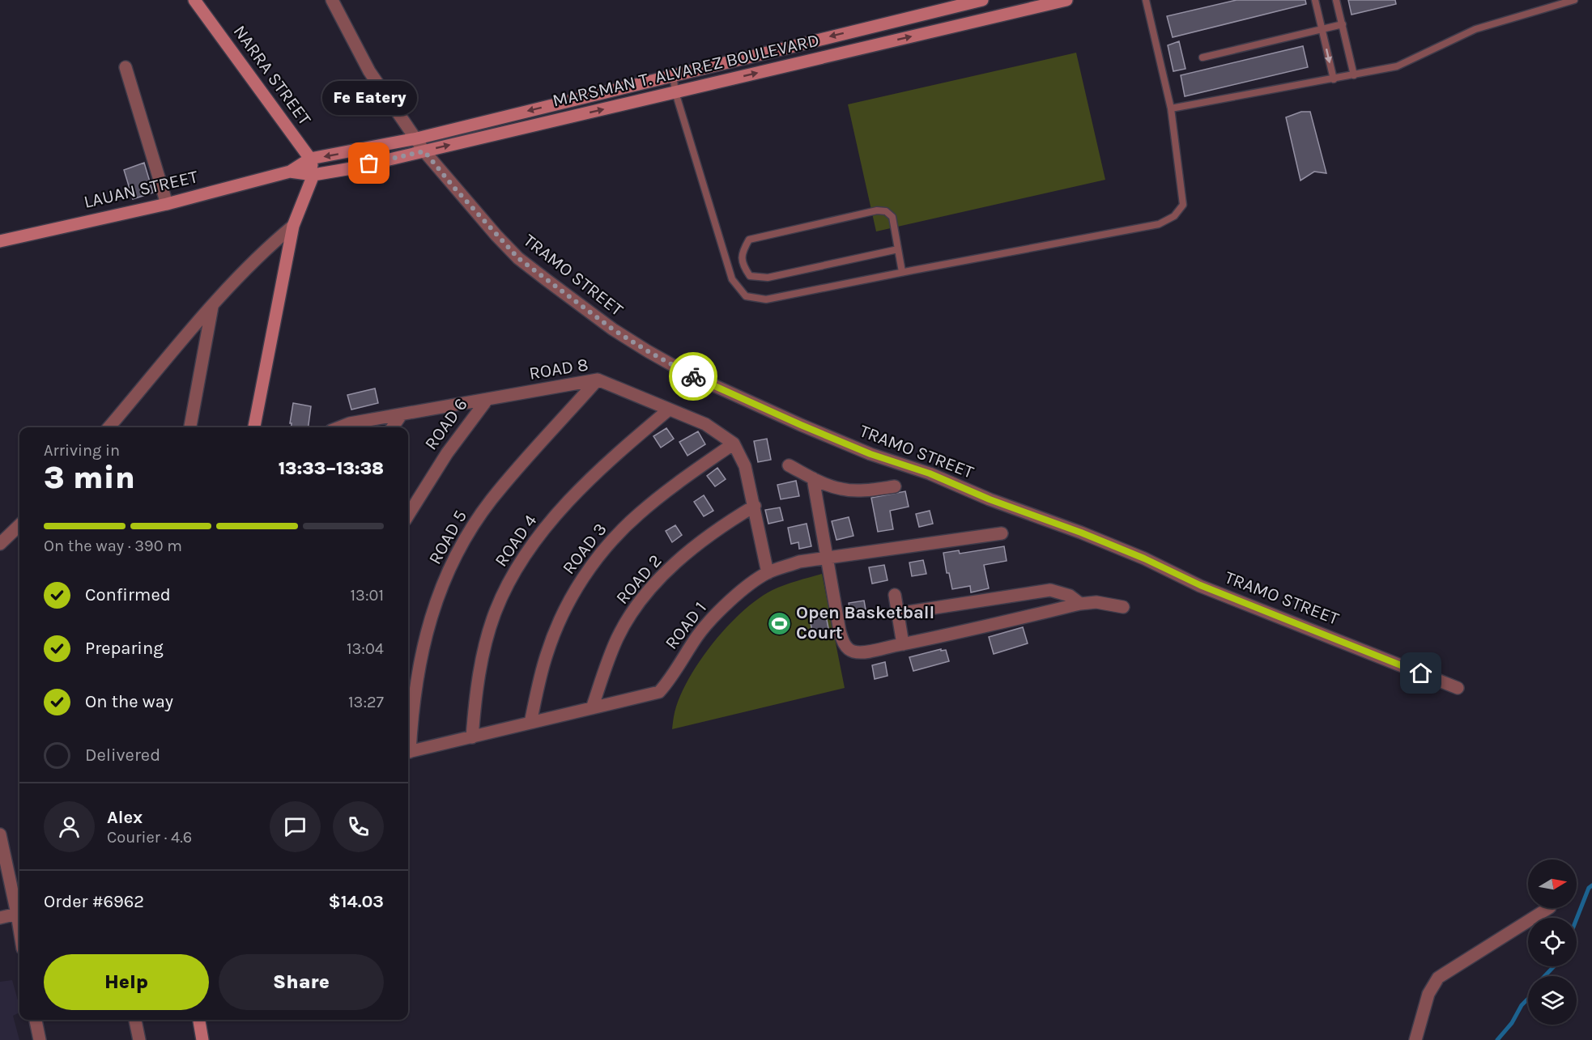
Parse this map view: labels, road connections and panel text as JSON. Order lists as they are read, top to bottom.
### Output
{
  "streets": {
    "street": [
      "MARSMAN T. ALVAREZ BOULEVARD",
      "NARRA STREET",
      "LAUAN STREET",
      "TRAMO STREET",
      "ROAD 8",
      "ROAD 6",
      "ROAD 5",
      "ROAD 4",
      "ROAD 3",
      "ROAD 2",
      "ROAD 1"
    ]
  },
  "crossings": [
    ["MARSMAN T. ALVAREZ BOULEVARD", "NARRA STREET"],
    ["MARSMAN T. ALVAREZ BOULEVARD", "LAUAN STREET"],
    ["MARSMAN T. ALVAREZ BOULEVARD", "TRAMO STREET"],
    ["NARRA STREET", "LAUAN STREET"],
    ["ROAD 8", "ROAD 6"],
    ["ROAD 8", "ROAD 5"],
    ["ROAD 8", "ROAD 4"],
    ["ROAD 8", "ROAD 3"],
    ["ROAD 8", "ROAD 2"],
    ["ROAD 8", "ROAD 1"],
    ["ROAD 4", "ROAD 1"],
    ["ROAD 3", "ROAD 1"],
    ["ROAD 2", "ROAD 1"]
  ],
  "places": {
    "other": ["Fe Eatery"],
    "sports": ["Open Basketball Court"]
  },
  "north": "right",
  "page": {
    "bubble": "Fe Eatery",
    "heading": ["3 min", "Arriving in", "13:33–13:38"],
    "panel": [
      "Alex",
      "Courier · 4.6",
      "Order #6962",
      "$14.03"
    ],
    "bar": "On the way · 390 m",
    "list": [
      ["Confirmed", "13:01"],
      ["Preparing", "13:04"],
      ["On the way", "13:27"],
      "Delivered"
    ],
    "buttons": ["Help", "Share"]
  }
}
